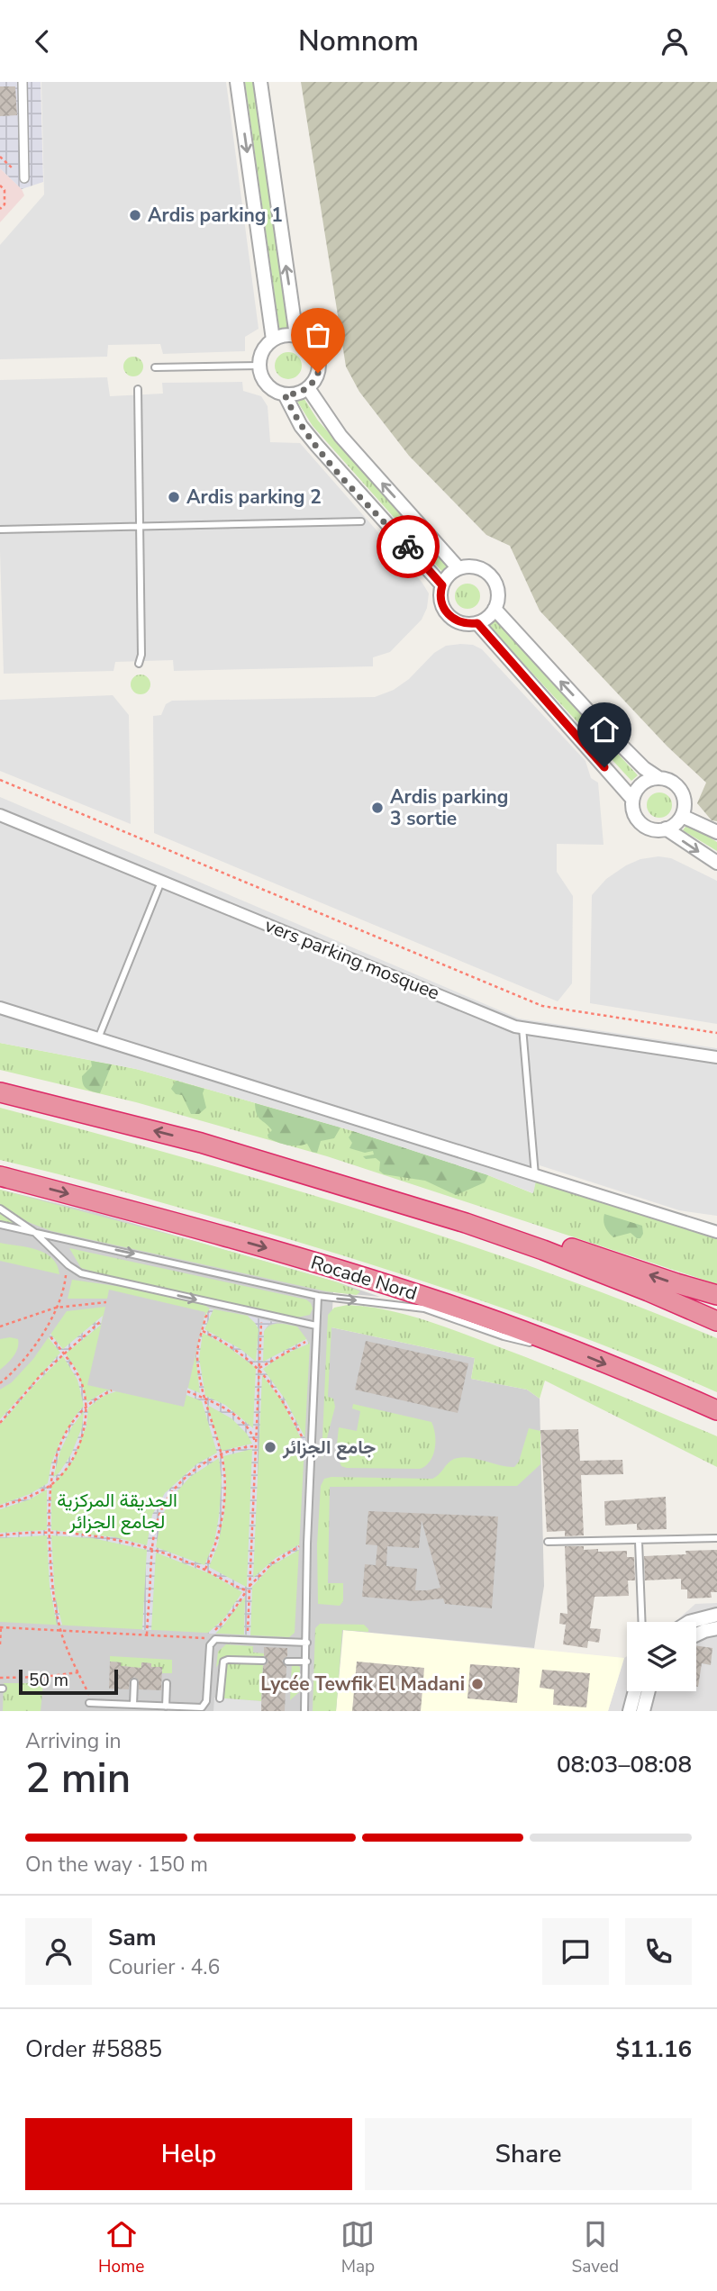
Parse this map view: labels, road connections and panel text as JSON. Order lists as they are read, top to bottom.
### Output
{
  "streets": {
    "highway": ["Rocade Nord"],
    "street": ["vers parking mosquee"]
  },
  "parks": ["الحديقة المركزية لجامع الجزائر"],
  "places": [
    "Ardis parking 1",
    "Ardis parking 2",
    "Ardis parking 3 sortie",
    "جامع الجزائر",
    "Lycée Tewfik El Madani"
  ],
  "scale_bar": "50 m",
  "page": {
    "header": "Nomnom",
    "scale": "50 m",
    "heading": ["2 min", "Arriving in", "08:03–08:08"],
    "panel": [
      "Sam",
      "Courier · 4.6",
      "Order #5885",
      "$11.16"
    ],
    "bar": "On the way · 150 m",
    "buttons": ["Help", "Share"],
    "tabs": ["Home", "Map", "Saved"]
  }
}
